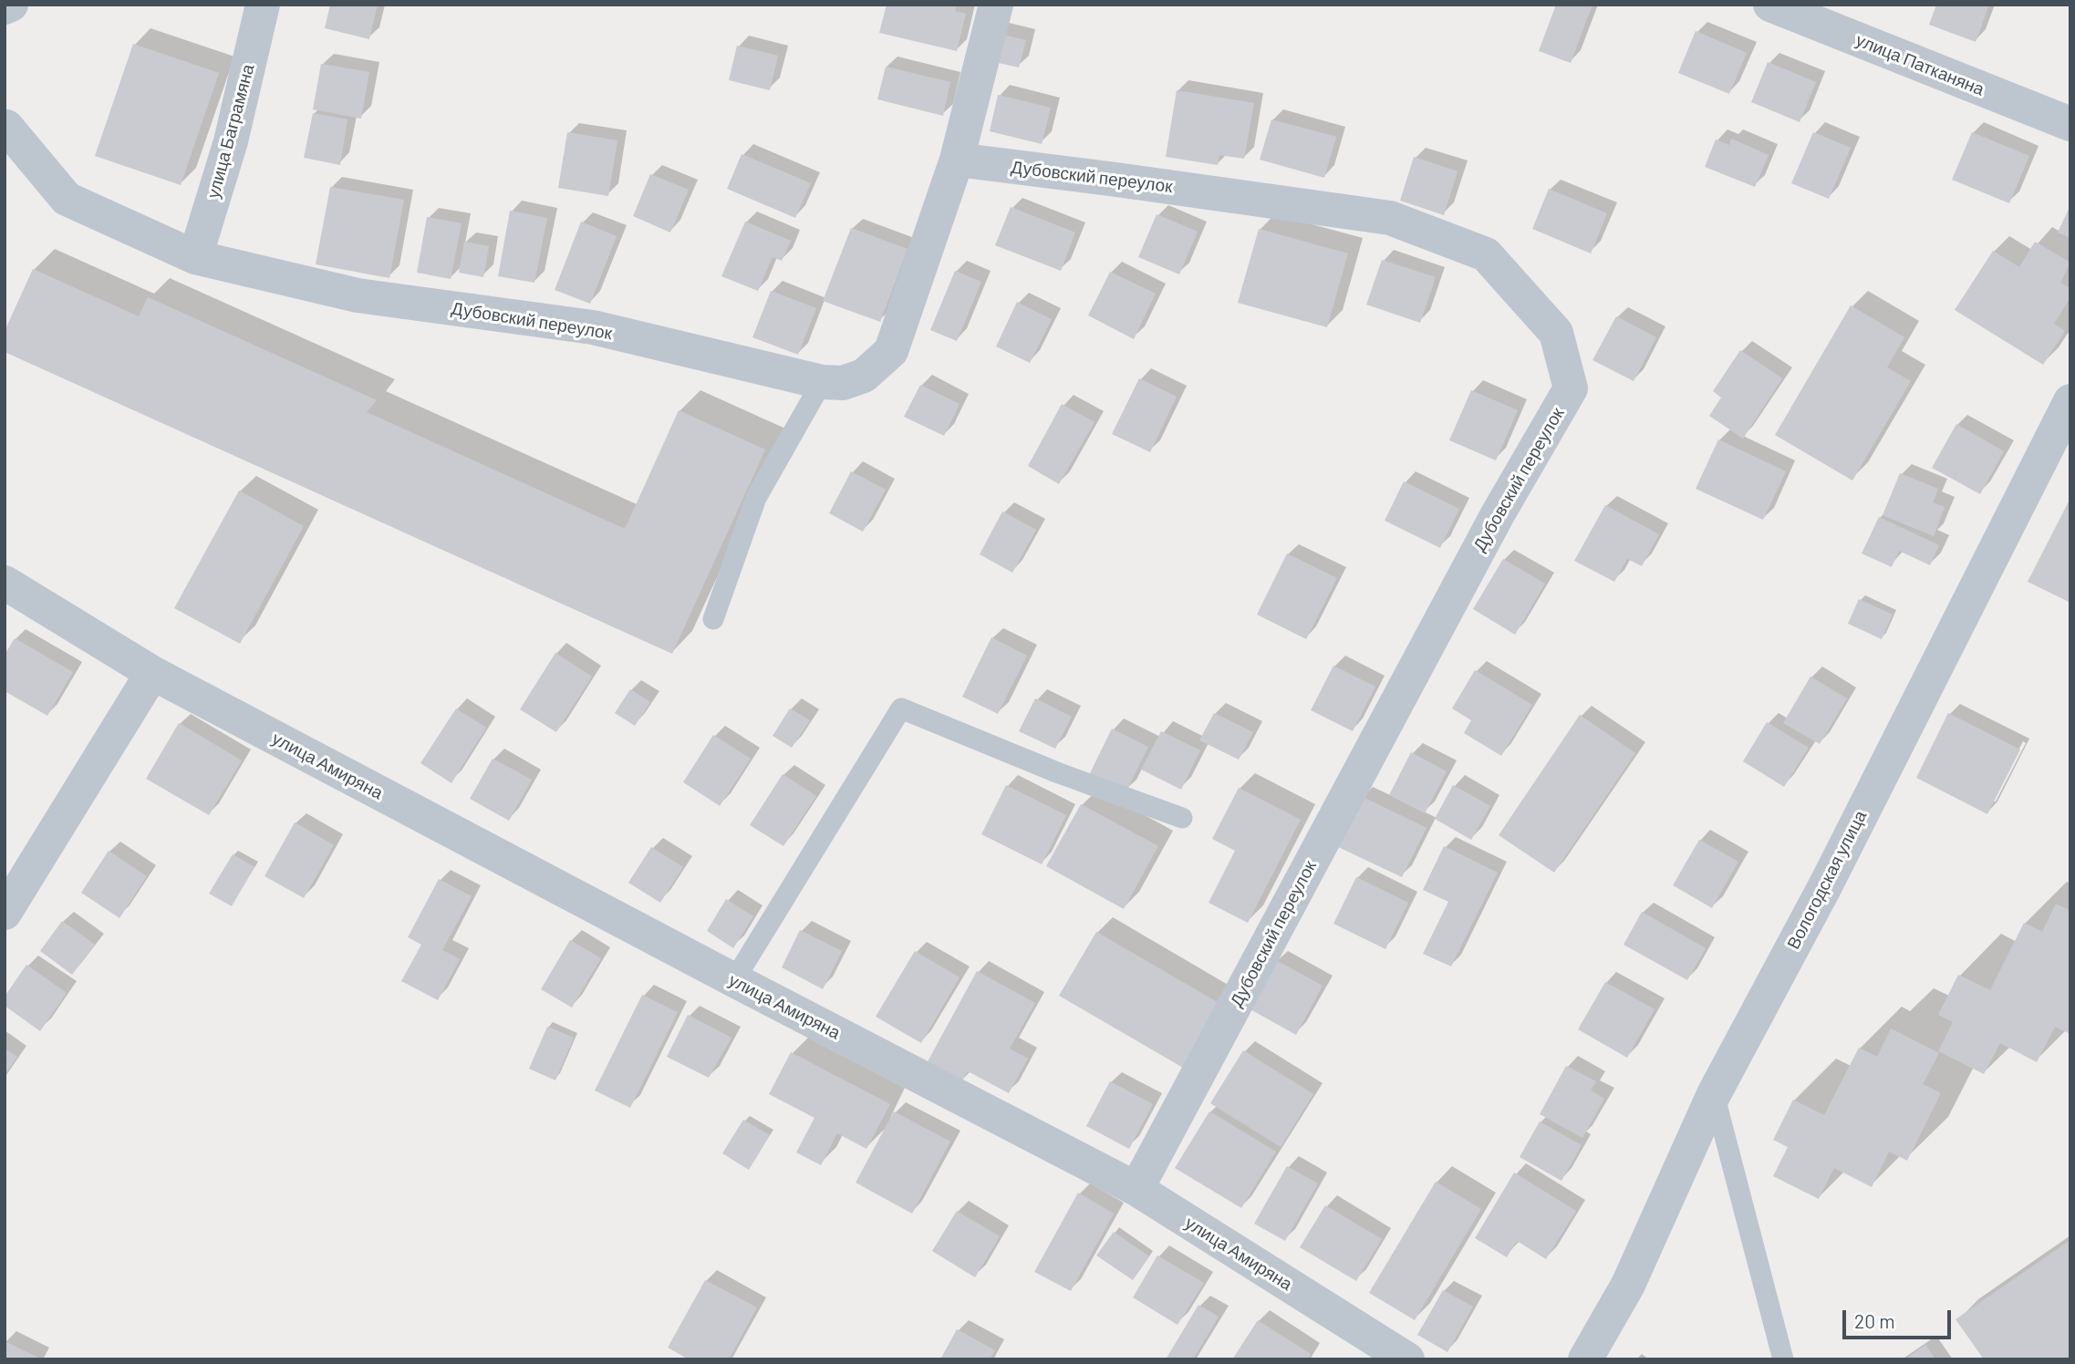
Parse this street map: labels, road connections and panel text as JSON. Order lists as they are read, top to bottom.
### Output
{
  "streets": {
    "street": [
      "улица Патканяна",
      "улица Баграмяна",
      "Дубовский переулок",
      "улица Амиряна",
      "Вологодская улица"
    ]
  },
  "crossings": [
    ["улица Баграмяна", "Дубовский переулок"],
    ["Дубовский переулок", "улица Амиряна"]
  ],
  "scale_bar": "20 m"
}
